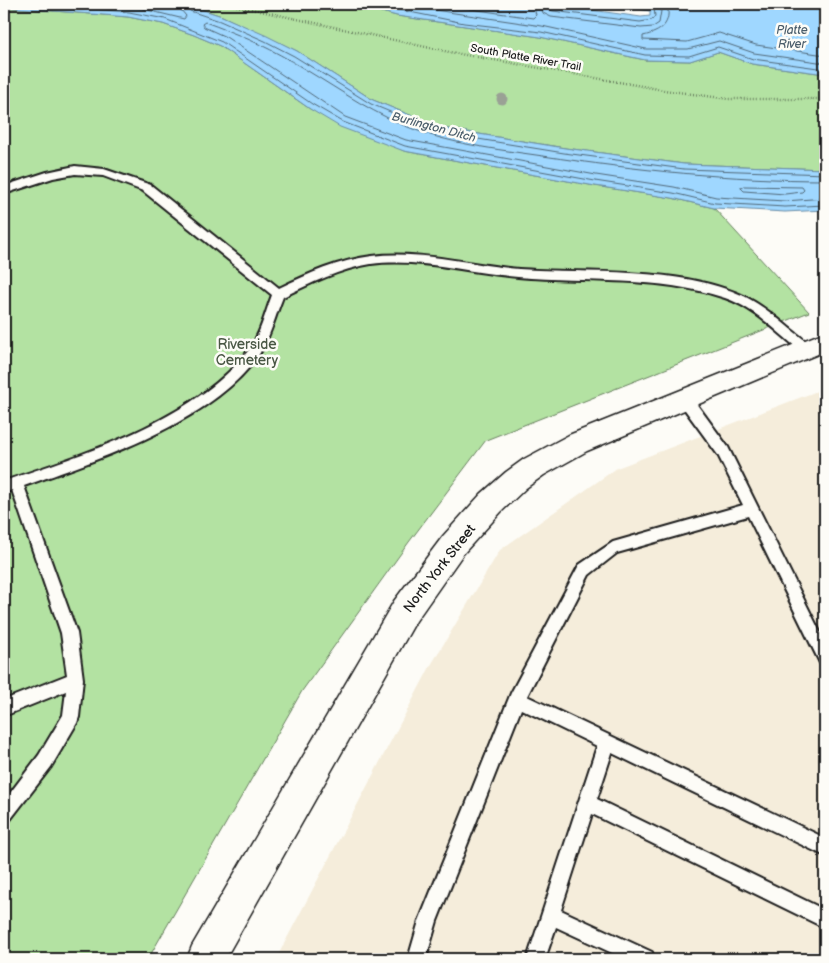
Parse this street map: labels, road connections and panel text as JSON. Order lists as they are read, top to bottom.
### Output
{
  "streets": {
    "main road": ["North York Street"],
    "path": ["South Platte River Trail"]
  },
  "water": ["Platte River", "Burlington Ditch"],
  "parks": ["Riverside Cemetery"]
}
